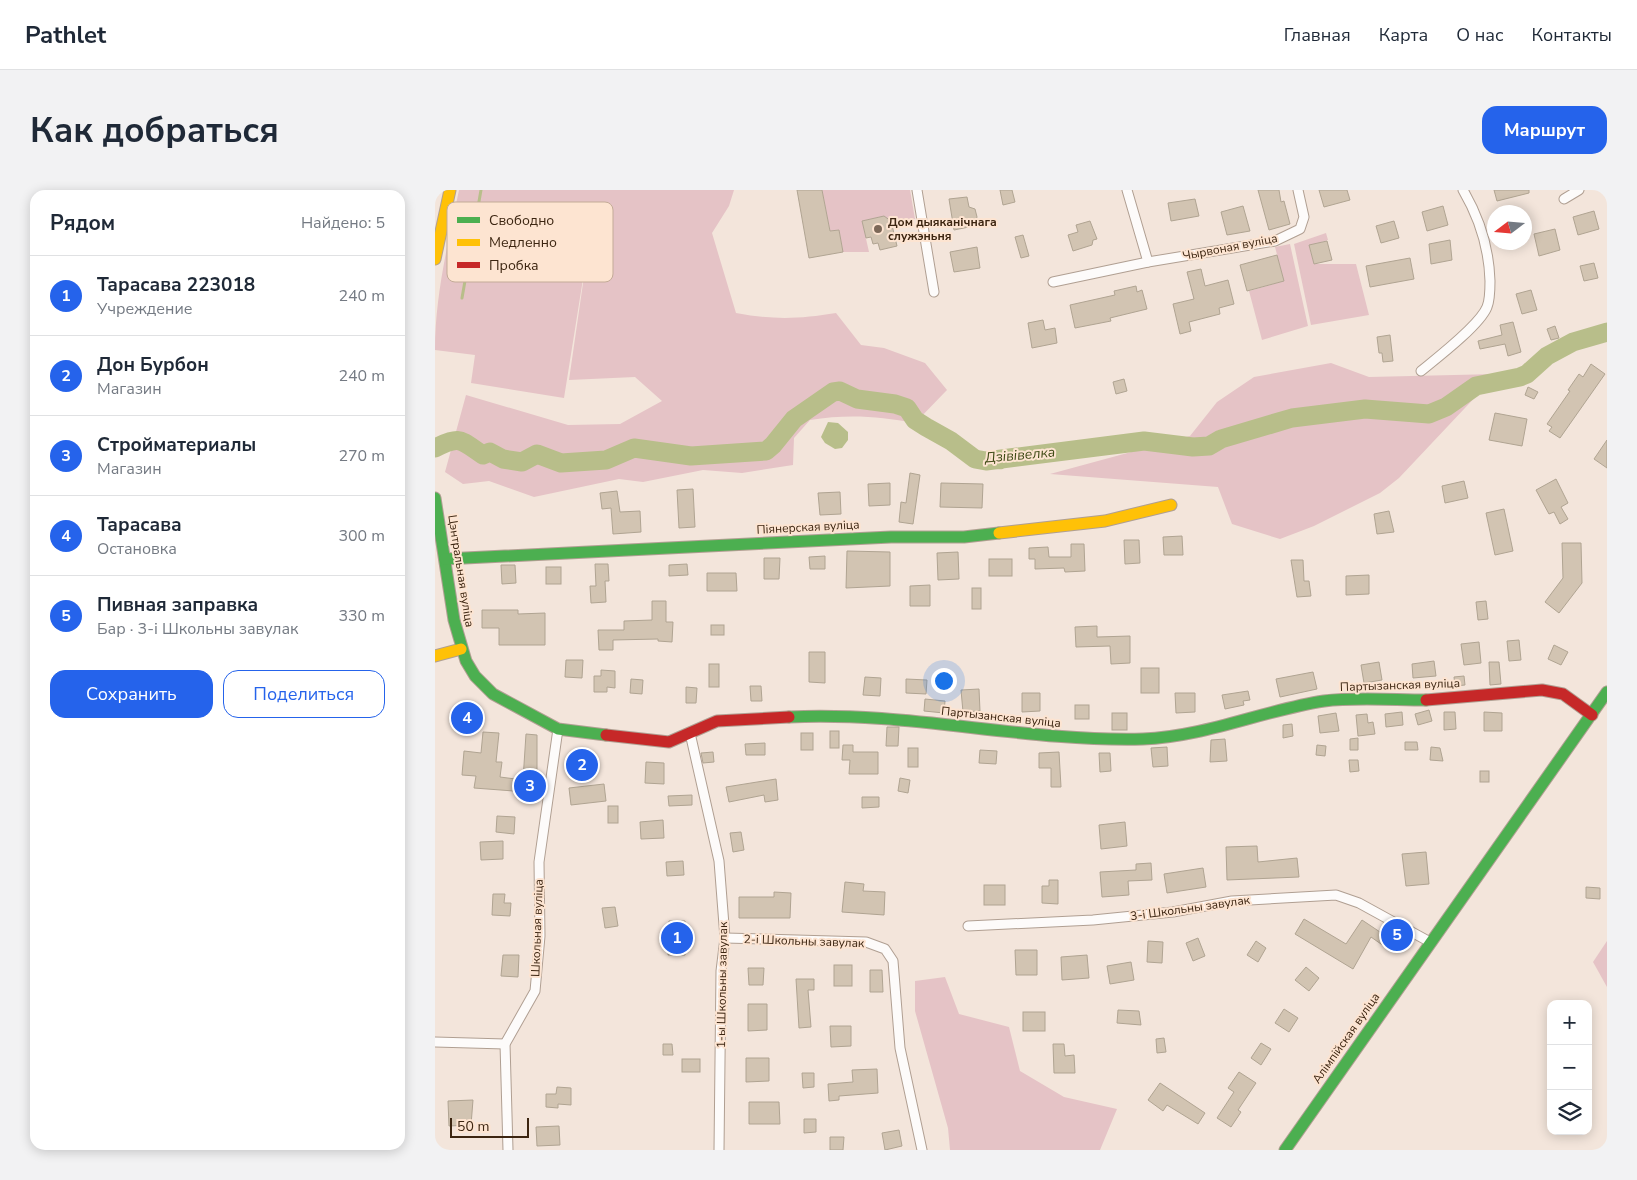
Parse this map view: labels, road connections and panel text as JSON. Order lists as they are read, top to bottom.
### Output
{
  "streets": {
    "street": [
      "Чырвоная вуліца",
      "Піянерская вуліца",
      "Цэнтральная вуліца",
      "Партызанская вуліца",
      "3-і Школьны завулак",
      "Школьная вуліца",
      "2-і Школьны завулак",
      "1-ы Школьны завулак",
      "Алімпійская вуліца"
    ]
  },
  "crossings": [
    ["Піянерская вуліца", "Цэнтральная вуліца"],
    ["Цэнтральная вуліца", "Партызанская вуліца"],
    ["Партызанская вуліца", "Школьная вуліца"],
    ["Партызанская вуліца", "1-ы Школьны завулак"],
    ["Партызанская вуліца", "Алімпійская вуліца"],
    ["3-і Школьны завулак", "Алімпійская вуліца"],
    ["2-і Школьны завулак", "1-ы Школьны завулак"]
  ],
  "water": ["Дзівівелка"],
  "places": ["Дом дыяканічнага служэньня"],
  "legend": ["Свободно", "Медленно", "Пробка"],
  "scale_bar": "50 m",
  "north": "left",
  "page": {
    "header": "Pathlet",
    "nav": [
      "Главная",
      "Карта",
      "О нас",
      "Контакты"
    ],
    "buttons": [
      "Маршрут",
      ["Сохранить", "Поделиться"]
    ],
    "title": "Как добраться",
    "heading": ["Рядом", "Найдено: 5"],
    "list": [
      {
        "mark": "1",
        "name": "Тарасава 223018",
        "note": "Учреждение",
        "value": "240 m"
      },
      {
        "mark": "2",
        "name": "Дон Бурбон",
        "note": "Магазин",
        "value": "240 m"
      },
      {
        "mark": "3",
        "name": "Стройматериалы",
        "note": "Магазин",
        "value": "270 m"
      },
      {
        "mark": "4",
        "name": "Тарасава",
        "note": "Остановка",
        "value": "300 m"
      },
      {
        "mark": "5",
        "name": "Пивная заправка",
        "note": "Бар · 3-і Школьны завулак",
        "value": "330 m"
      }
    ],
    "pins": [
      "4",
      "2",
      "3",
      "5",
      "1"
    ],
    "map_buttons": ["+", "−"],
    "scale": "50 m"
  }
}
